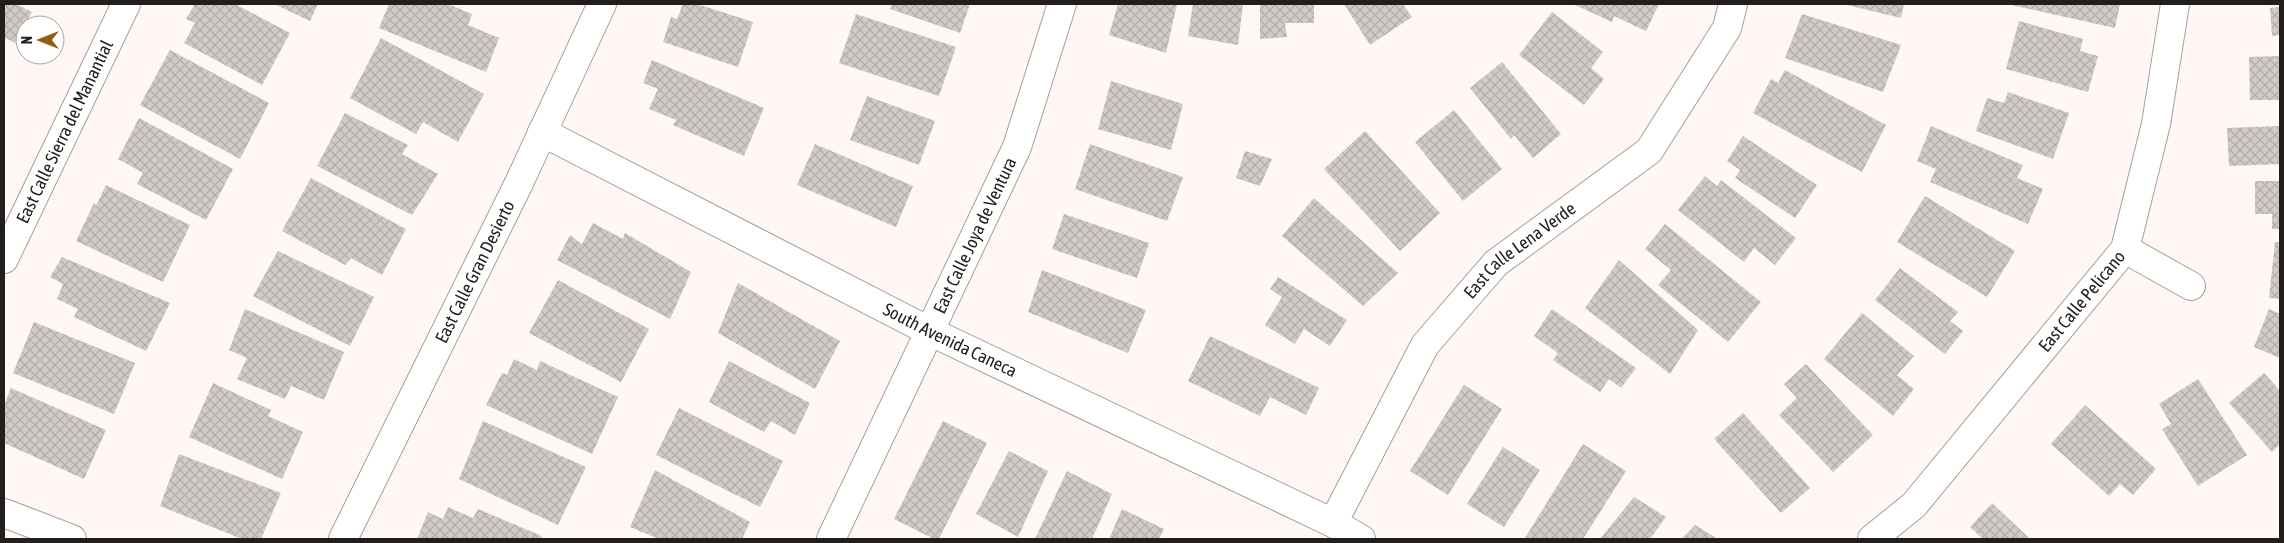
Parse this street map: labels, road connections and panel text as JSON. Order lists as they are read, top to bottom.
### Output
{
  "streets": {
    "street": [
      "East Calle Sierra del Manantial",
      "East Calle Joya de Ventura",
      "East Calle Lena Verde",
      "East Calle Gran Desierto",
      "East Calle Pelicano",
      "South Avenida Caneca"
    ]
  },
  "crossings": [
    ["East Calle Joya de Ventura", "South Avenida Caneca"],
    ["East Calle Lena Verde", "South Avenida Caneca"],
    ["East Calle Gran Desierto", "South Avenida Caneca"]
  ],
  "north": "left"
}
